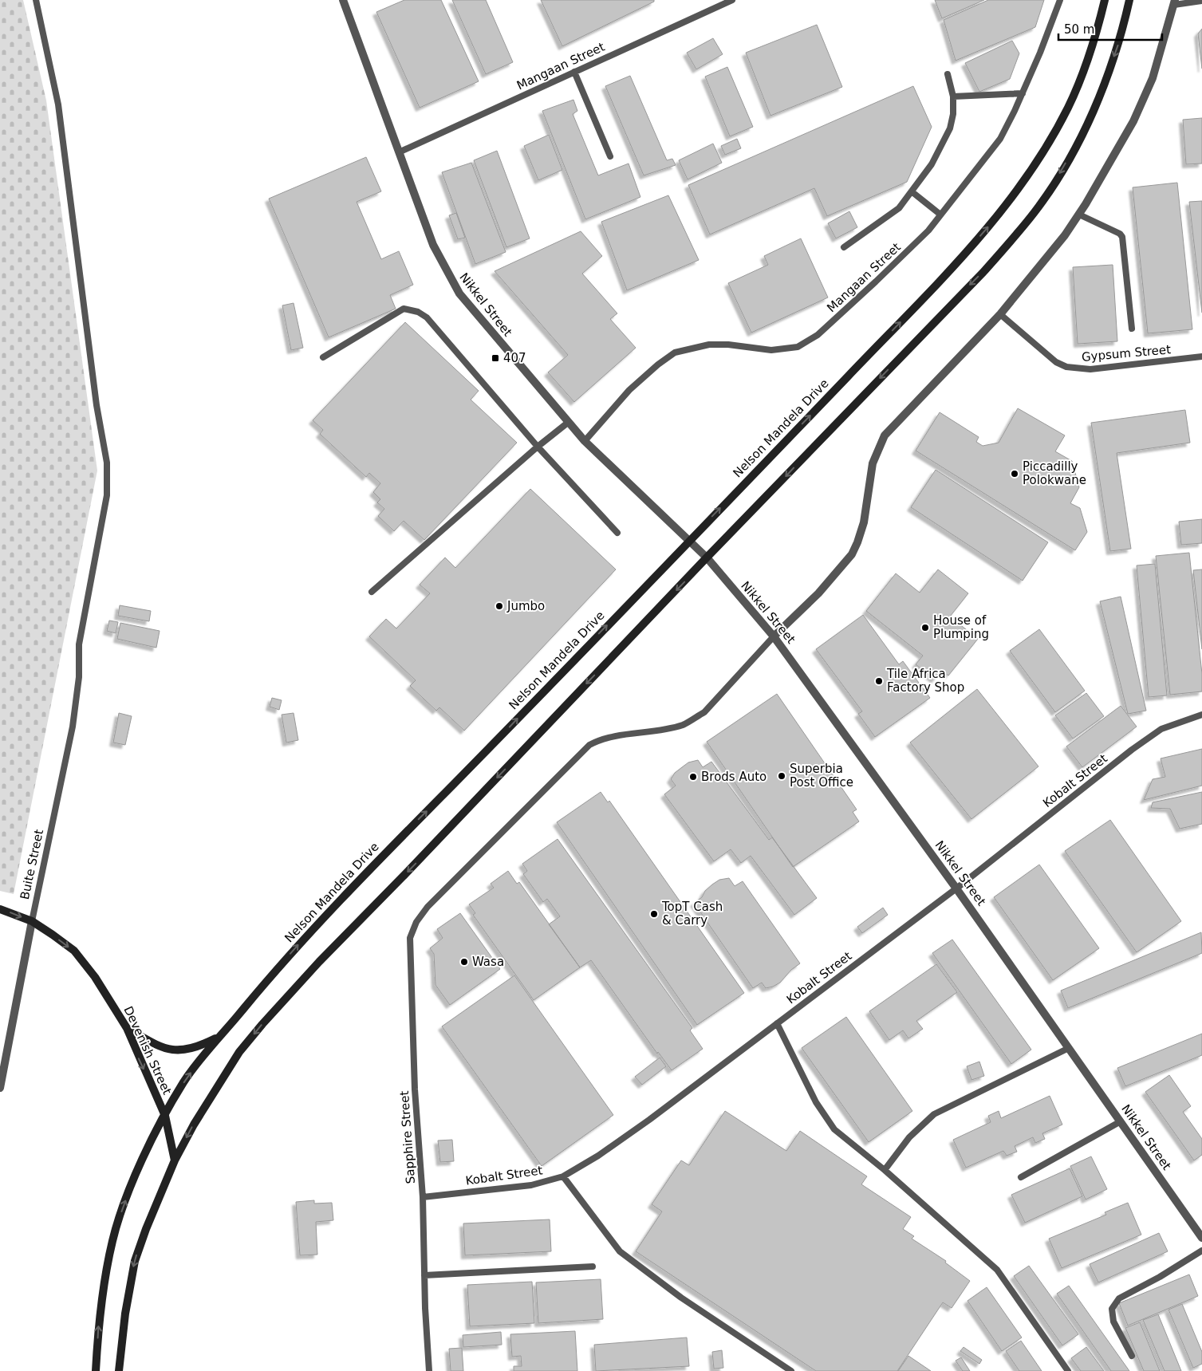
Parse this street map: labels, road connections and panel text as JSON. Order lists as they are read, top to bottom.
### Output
{
  "streets": {
    "main road": ["Nelson Mandela Drive", "Devenish Street"],
    "street": ["Nikkel Street", "Buite Street"],
    "lane": [
      "Mangaan Street",
      "Gypsum Street",
      "Kobalt Street",
      "Sapphire Street"
    ]
  },
  "crossings": [
    ["Mangaan Street", "Nikkel Street"],
    ["Nikkel Street", "Nelson Mandela Drive"],
    ["Nikkel Street", "Kobalt Street"],
    ["Nikkel Street", "Sapphire Street"],
    ["Nelson Mandela Drive", "Devenish Street"],
    ["Kobalt Street", "Sapphire Street"],
    ["Buite Street", "Devenish Street"]
  ],
  "one_way": ["Devenish Street"],
  "places": {
    "transit": ["407"],
    "other": [
      "Piccadilly Polokwane",
      "Jumbo",
      "House of Plumping",
      "Tile Africa Factory Shop",
      "Superbia Post Office",
      "Brods Auto",
      "TopT Cash & Carry",
      "Wasa"
    ]
  },
  "scale_bar": "50 m"
}
